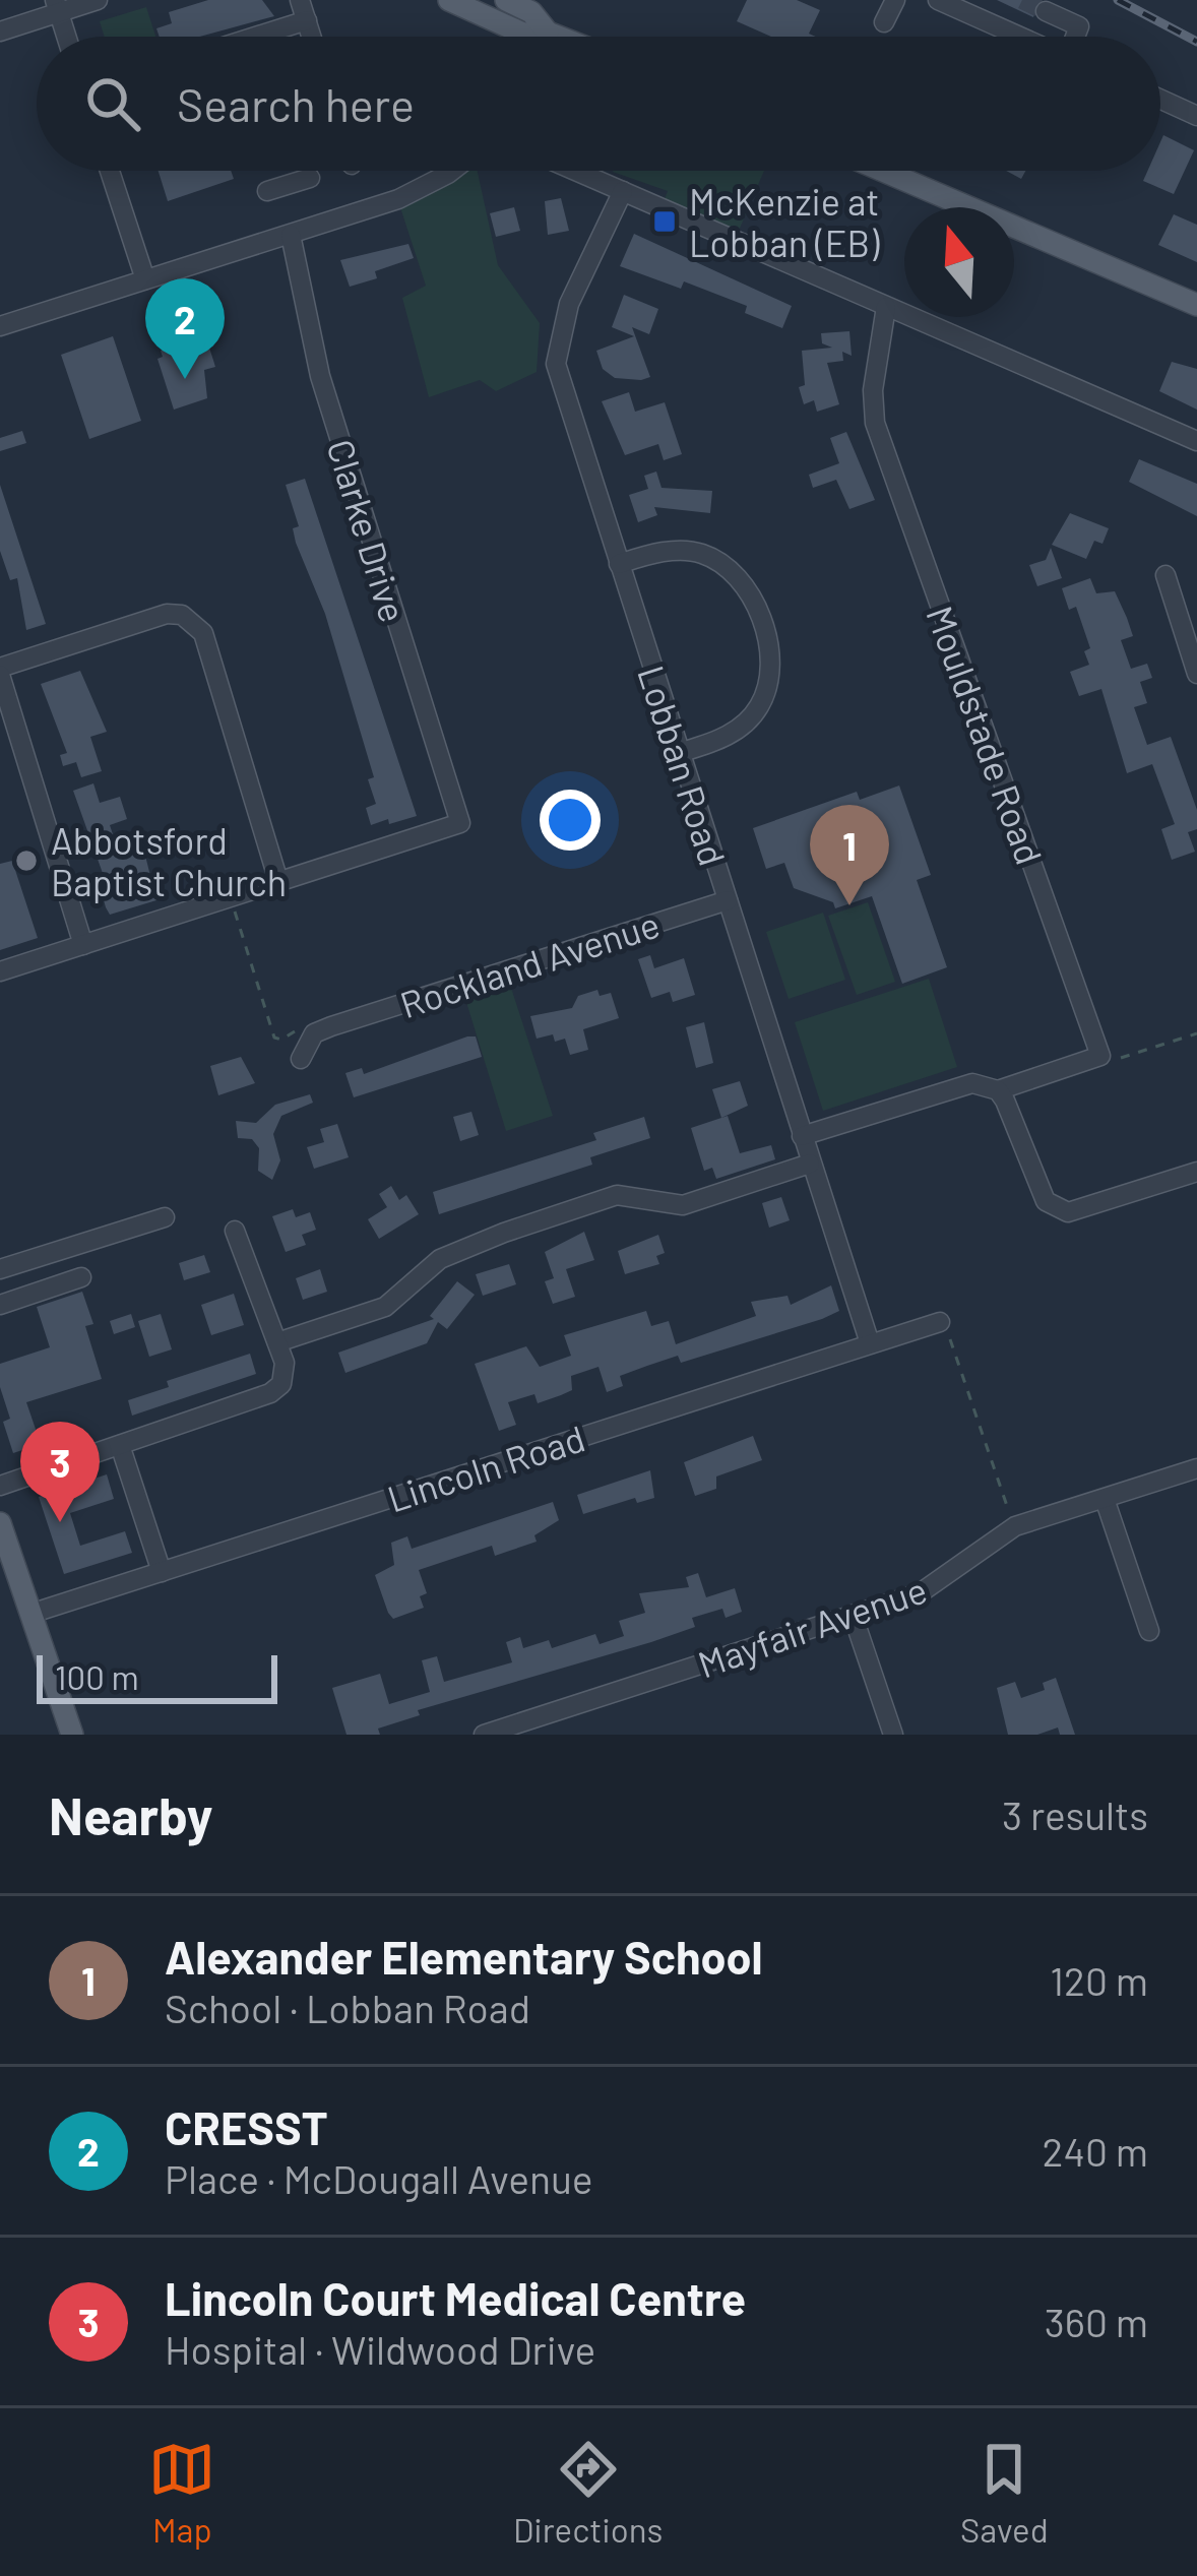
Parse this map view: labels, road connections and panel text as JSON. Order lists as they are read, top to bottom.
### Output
{
  "streets": {
    "street": [
      "Clarke Drive",
      "Mouldstade Road",
      "Lobban Road",
      "Rockland Avenue",
      "Lincoln Road",
      "Mayfair Avenue"
    ]
  },
  "crossings": [
    ["Lobban Road", "Rockland Avenue"],
    ["Lobban Road", "Lincoln Road"]
  ],
  "places": {
    "transit": ["McKenzie at Lobban (EB)"],
    "other": ["Abbotsford Baptist Church"]
  },
  "scale_bar": "100 m",
  "north": "top",
  "page": {
    "search": "Search here",
    "pins": ["2", "1", "3"],
    "scale": "100 m",
    "heading": ["Nearby", "3 results"],
    "list": [
      {
        "mark": "1",
        "name": "Alexander Elementary School",
        "note": "School · Lobban Road",
        "value": "120 m"
      },
      {
        "mark": "2",
        "name": "CRESST",
        "note": "Place · McDougall Avenue",
        "value": "240 m"
      },
      {
        "mark": "3",
        "name": "Lincoln Court Medical Centre",
        "note": "Hospital · Wildwood Drive",
        "value": "360 m"
      }
    ],
    "nav": ["Map", "Directions", "Saved"]
  }
}
